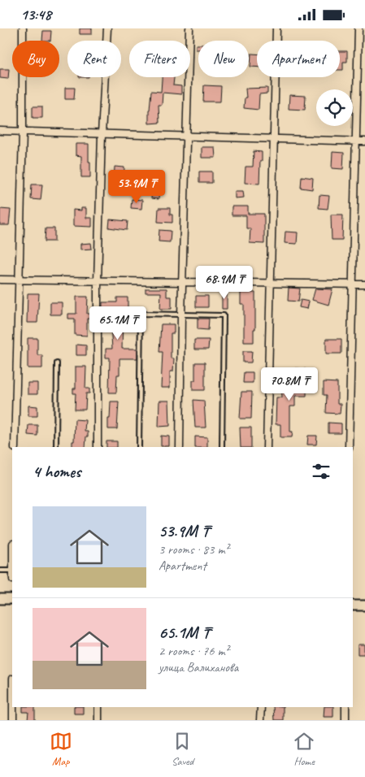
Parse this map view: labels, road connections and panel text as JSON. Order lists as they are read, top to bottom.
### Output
{
  "page": {
    "status": "13:48",
    "chip": [
      "Buy",
      "Rent",
      "Filters",
      "New",
      "Apartment"
    ],
    "price": [
      "53.9M ₸",
      "68.9M ₸",
      "65.1M ₸",
      "70.8M ₸"
    ],
    "heading": "4 homes",
    "list": [
      {
        "name": "53.9M ₸",
        "note": "3 rooms · 83 m² · Apartment"
      },
      {
        "name": "65.1M ₸",
        "note": "2 rooms · 76 m² · улица Валиханова"
      }
    ],
    "tabs": ["Map", "Saved", "Home"]
  }
}
